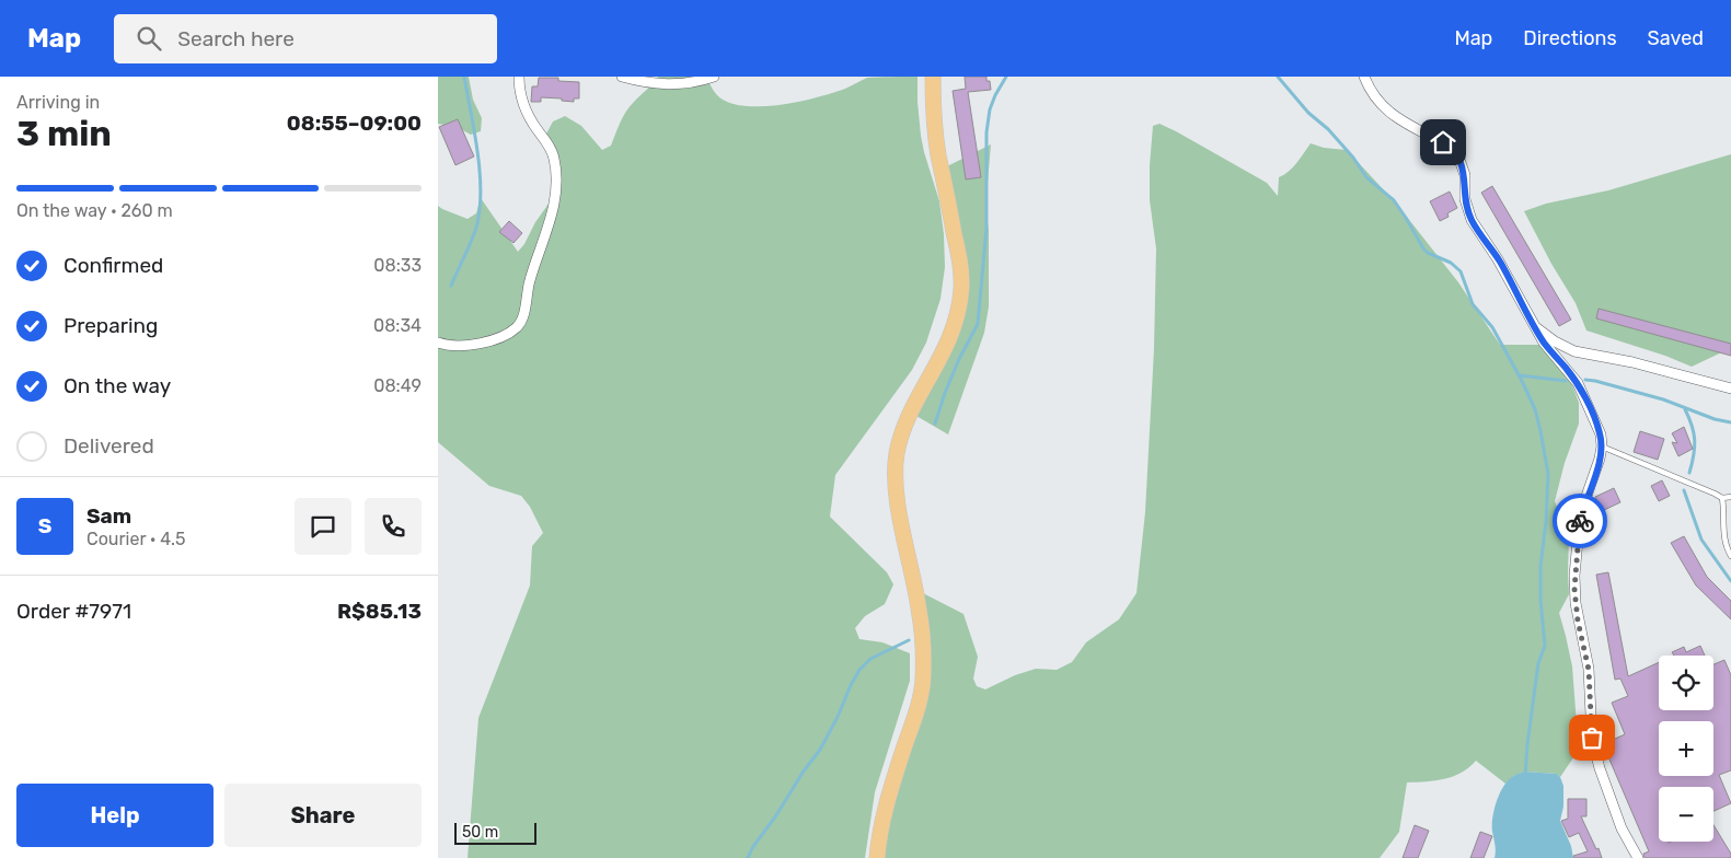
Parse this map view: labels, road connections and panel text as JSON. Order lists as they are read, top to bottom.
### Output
{
  "scale_bar": "50 m",
  "page": {
    "header": "Map",
    "search": "Search here",
    "nav": ["Map", "Directions", "Saved"],
    "heading": ["3 min", "Arriving in", "08:55–09:00"],
    "panel": [
      "Sam",
      "Courier · 4.5",
      "Order #7971",
      "R$85.13"
    ],
    "bar": "On the way · 260 m",
    "list": [
      ["Confirmed", "08:33"],
      ["Preparing", "08:34"],
      ["On the way", "08:49"],
      "Delivered"
    ],
    "round": "S",
    "map_buttons": ["+", "−"],
    "buttons": ["Help", "Share"],
    "scale": "50 m"
  }
}
